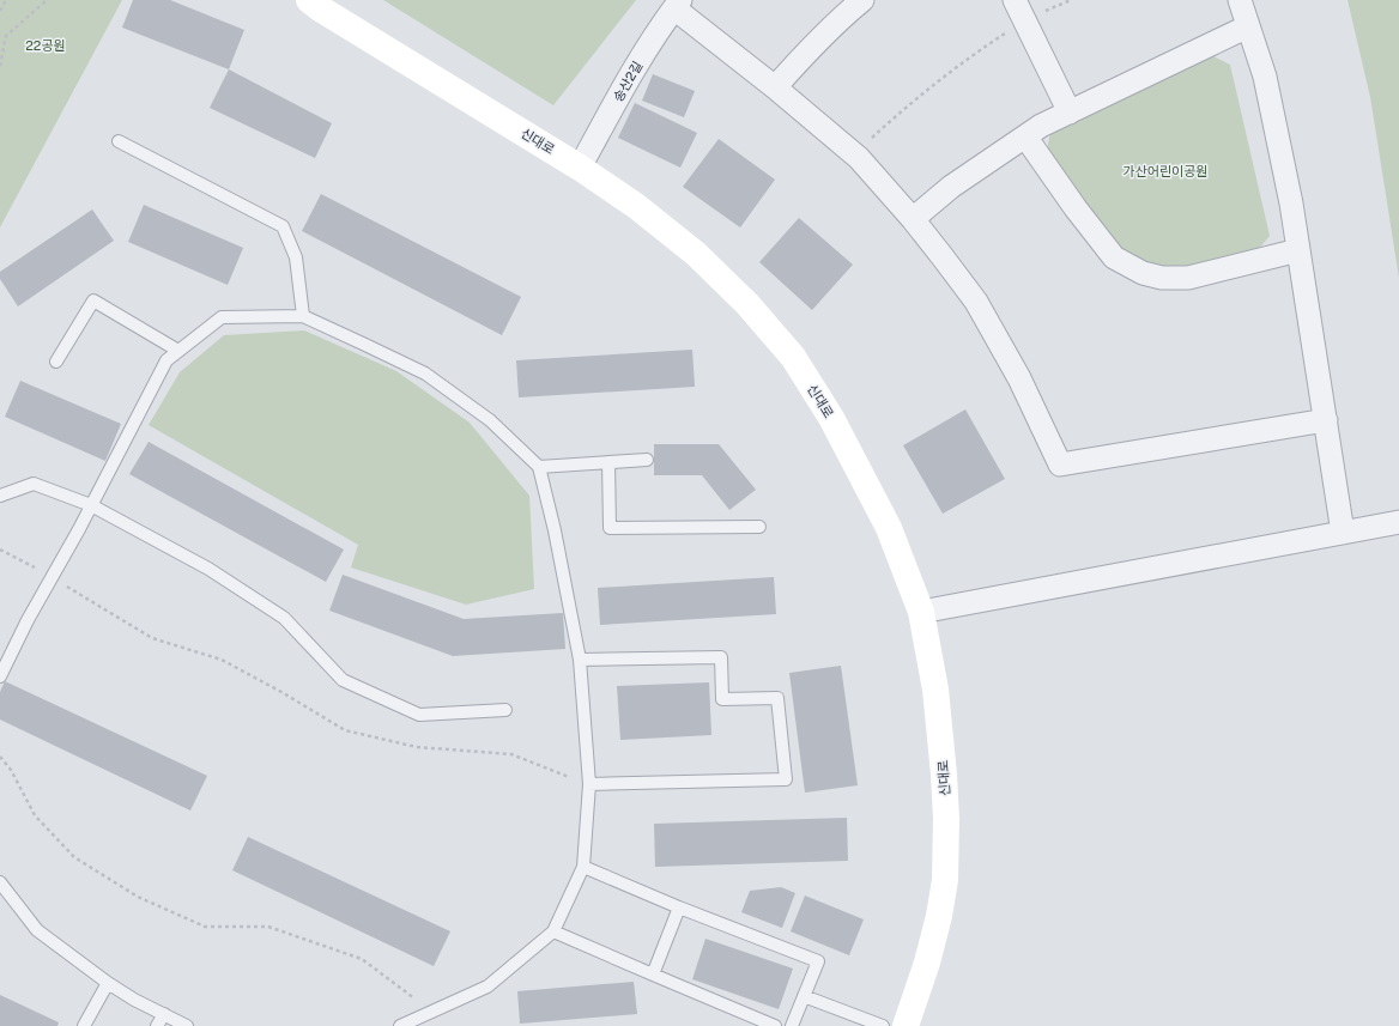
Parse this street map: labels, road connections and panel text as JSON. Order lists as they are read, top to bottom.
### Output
{
  "streets": {
    "main road": ["신대로"],
    "street": ["송산2길"]
  },
  "crossings": [
    ["송산2길", "신대로"]
  ],
  "parks": ["22공원", "가산어린이공원"]
}
